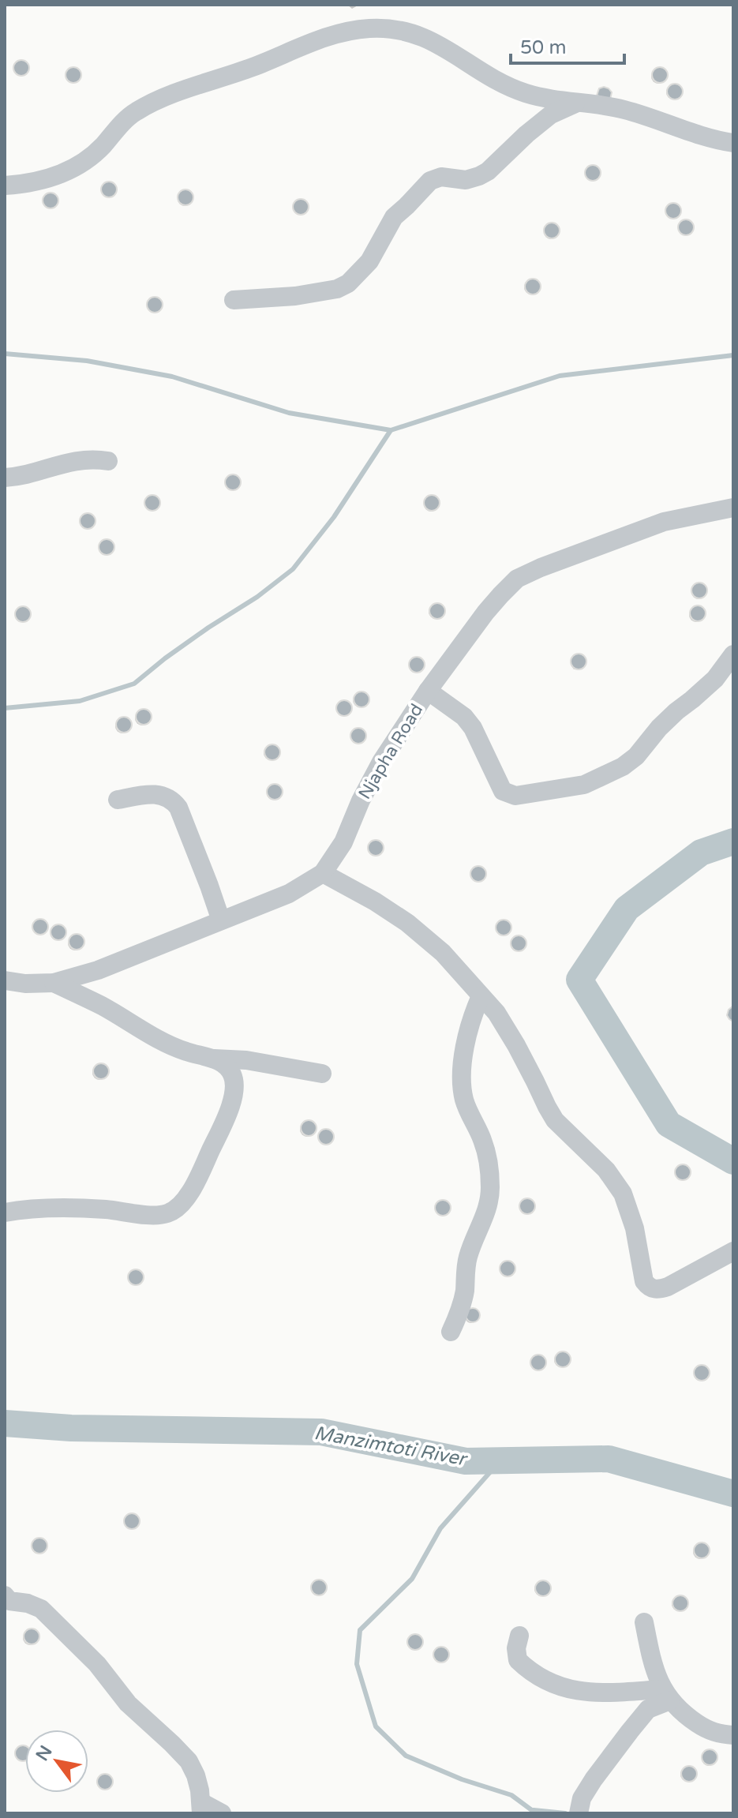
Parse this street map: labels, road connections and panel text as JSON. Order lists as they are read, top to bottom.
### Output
{
  "streets": {
    "street": ["Njapha Road"]
  },
  "water": ["Manzimtoti River"],
  "scale_bar": "50 m",
  "north": "top left"
}
